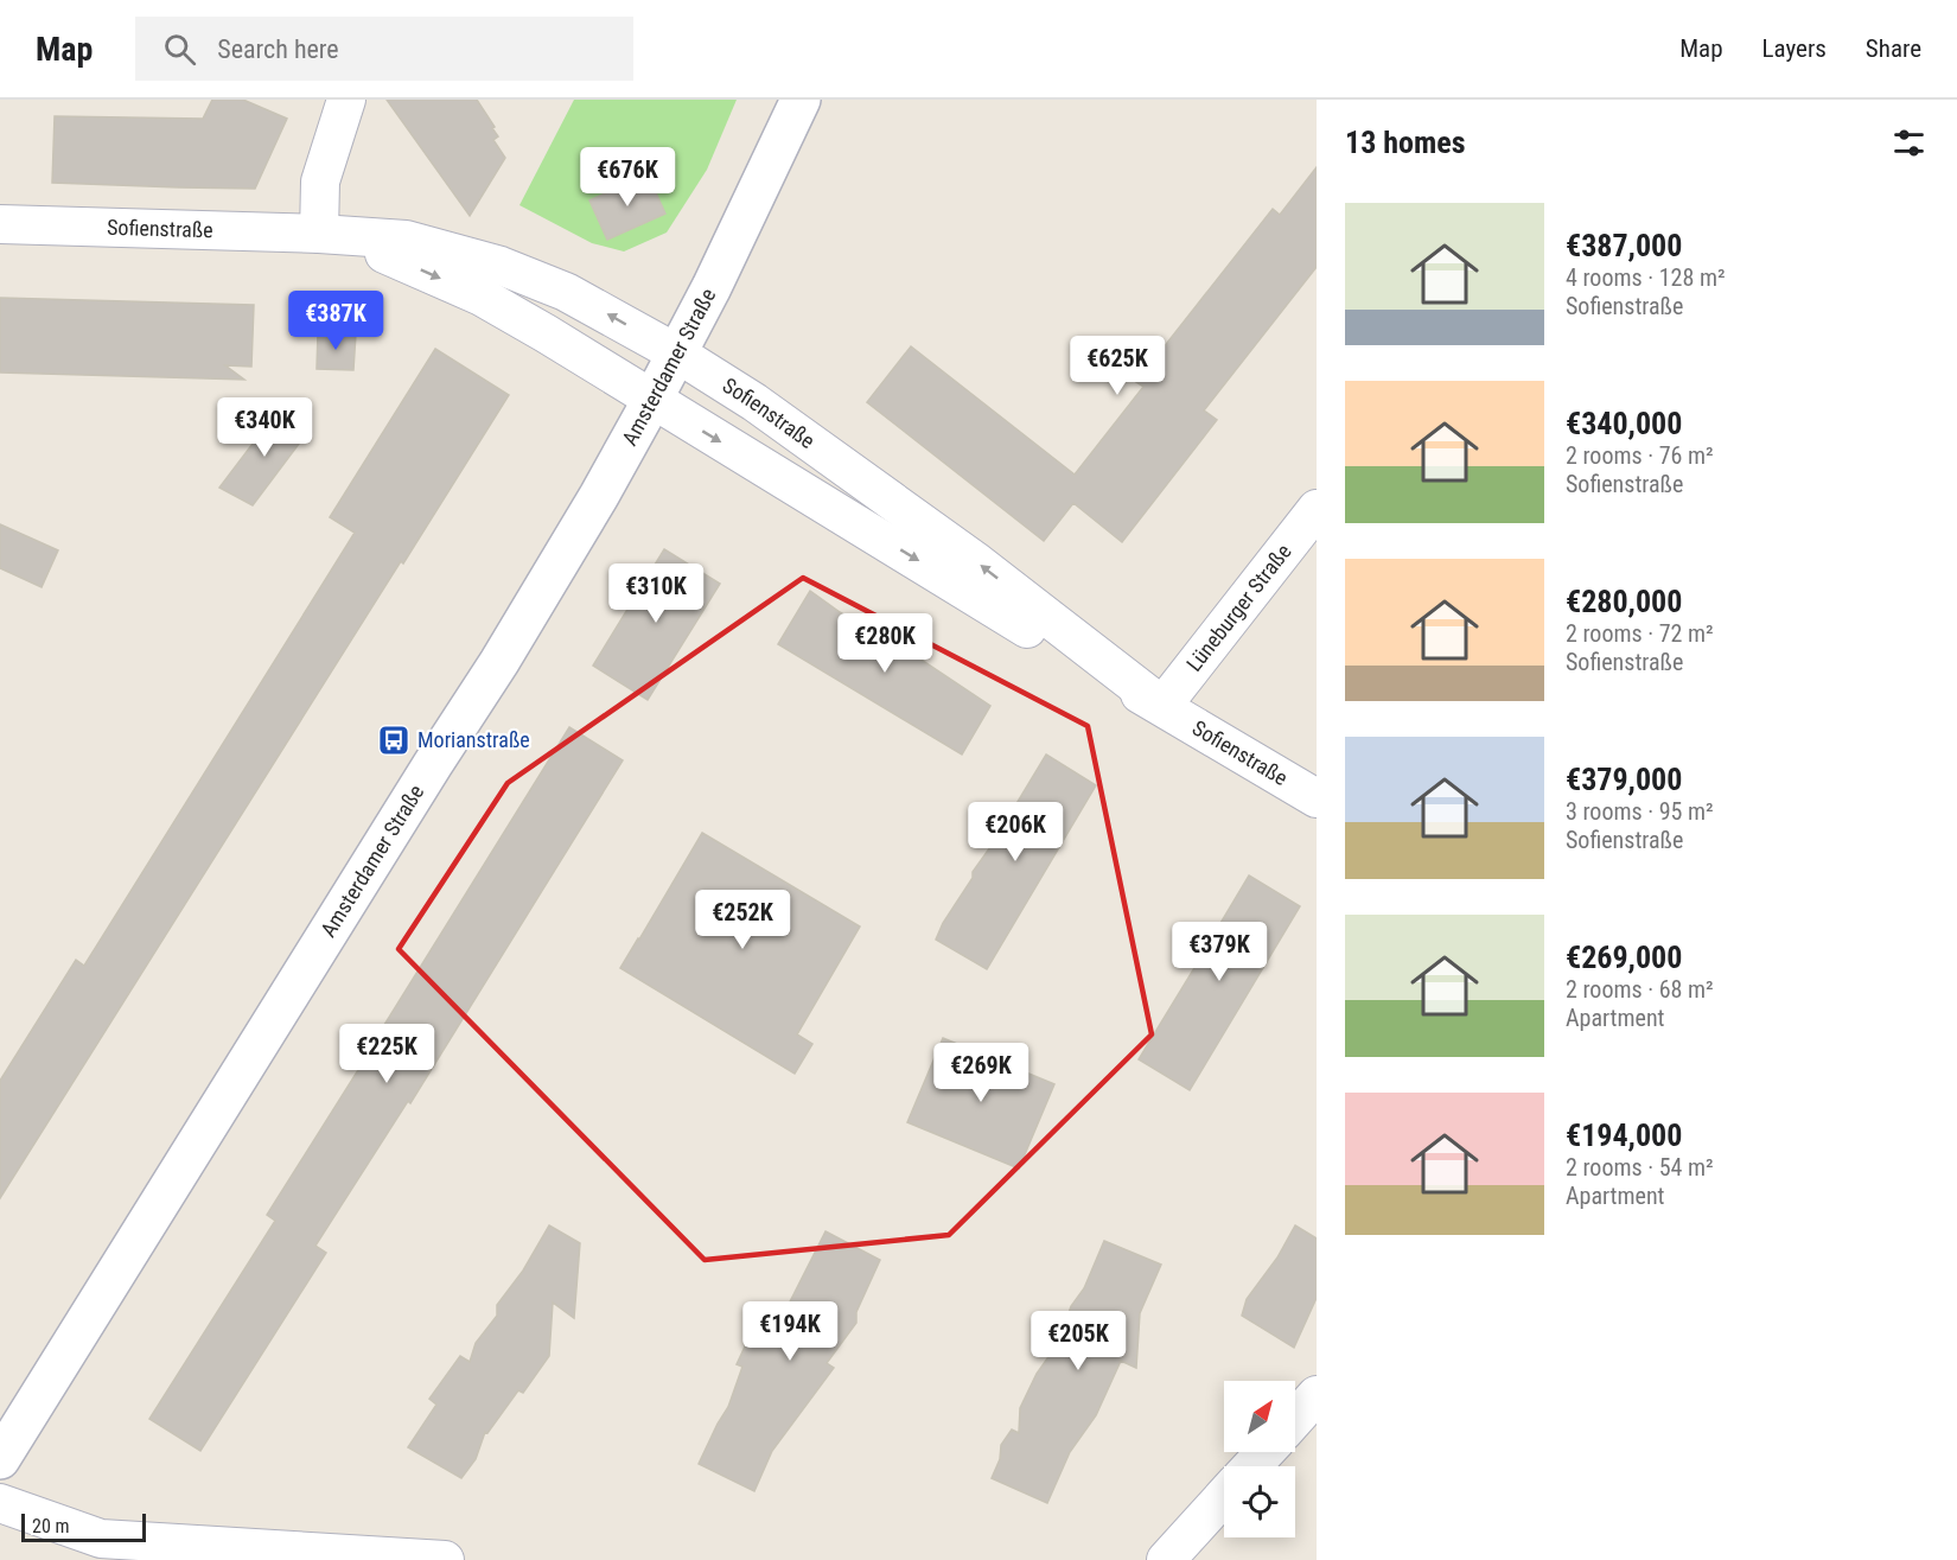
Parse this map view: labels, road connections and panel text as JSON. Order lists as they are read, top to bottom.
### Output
{
  "streets": {
    "street": ["Sofienstraße", "Amsterdamer Straße", "Lüneburger Straße"]
  },
  "crossings": [
    ["Sofienstraße", "Amsterdamer Straße"],
    ["Sofienstraße", "Lüneburger Straße"]
  ],
  "places": {
    "bus stop": ["Morianstraße"]
  },
  "scale_bar": "20 m",
  "north": "top right",
  "page": {
    "header": "Map",
    "search": "Search here",
    "nav": ["Map", "Layers", "Share"],
    "heading": "13 homes",
    "price": [
      "€676K",
      "€387K",
      "€625K",
      "€340K",
      "€310K",
      "€280K",
      "€206K",
      "€252K",
      "€379K",
      "€225K",
      "€269K",
      "€194K",
      "€205K"
    ],
    "list": [
      {
        "name": "€387,000",
        "note": "4 rooms · 128 m² · Sofienstraße"
      },
      {
        "name": "€340,000",
        "note": "2 rooms · 76 m² · Sofienstraße"
      },
      {
        "name": "€280,000",
        "note": "2 rooms · 72 m² · Sofienstraße"
      },
      {
        "name": "€379,000",
        "note": "3 rooms · 95 m² · Sofienstraße"
      },
      {
        "name": "€269,000",
        "note": "2 rooms · 68 m² · Apartment"
      },
      {
        "name": "€194,000",
        "note": "2 rooms · 54 m² · Apartment"
      }
    ],
    "scale": "20 m"
  }
}
